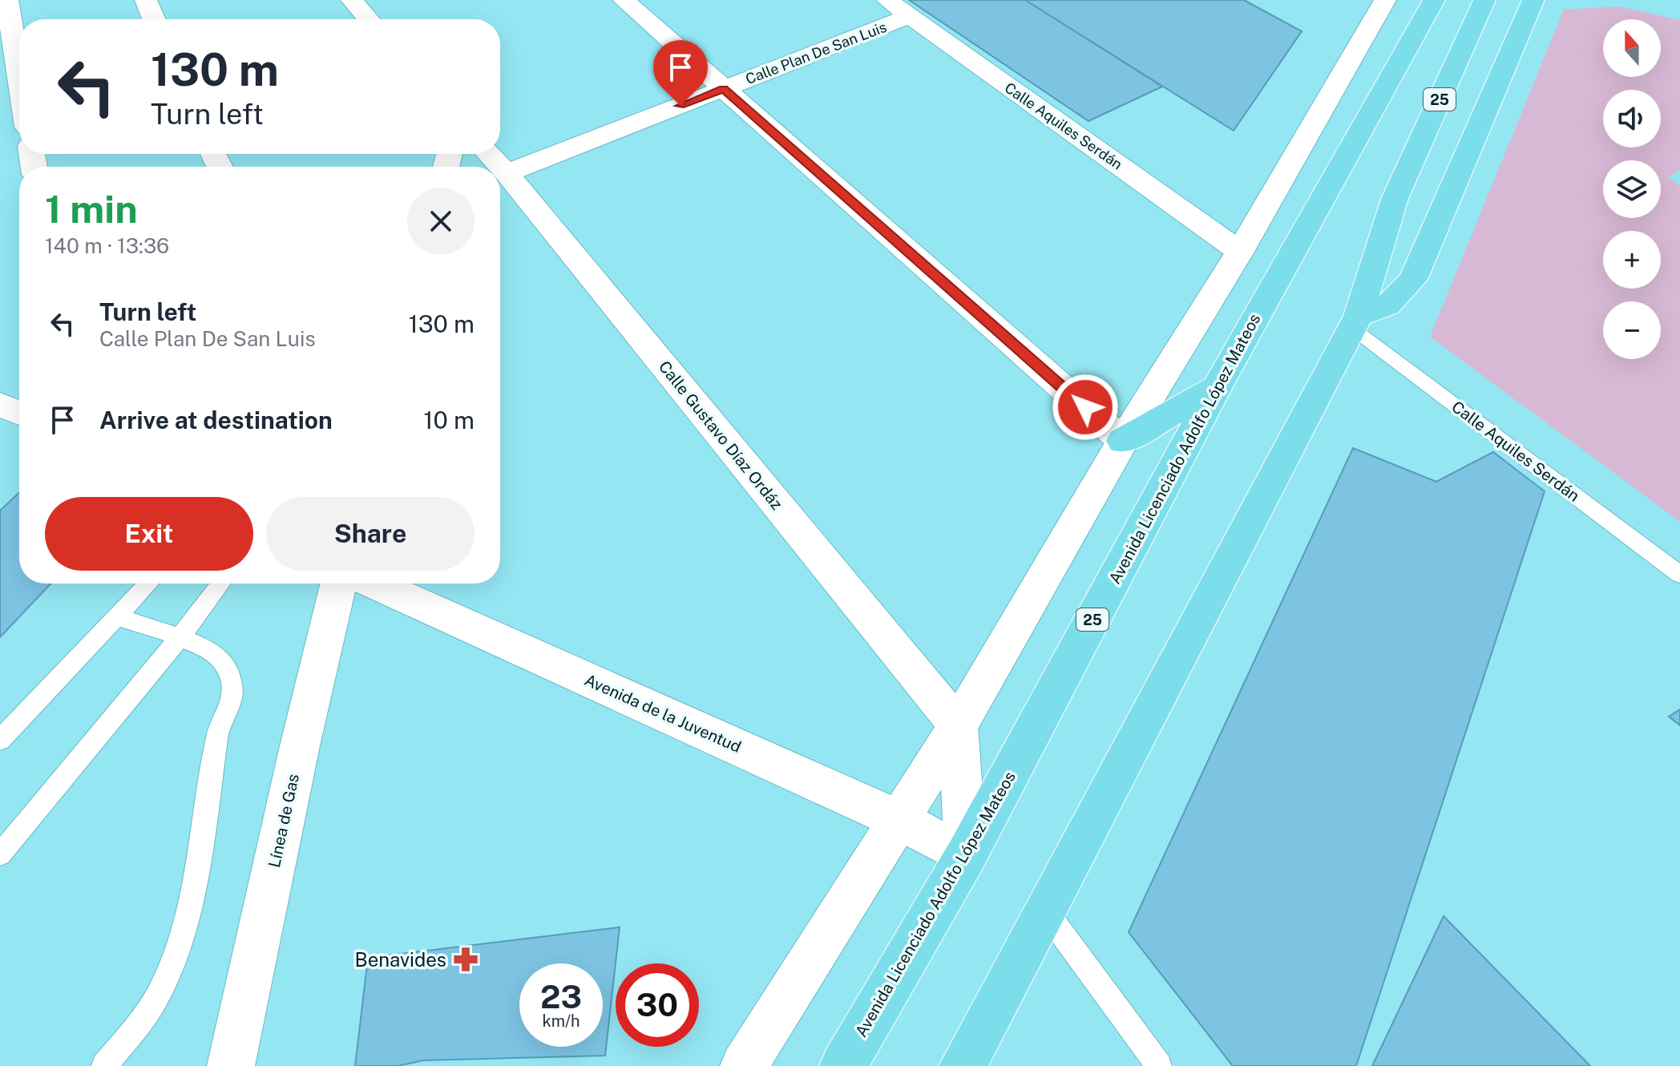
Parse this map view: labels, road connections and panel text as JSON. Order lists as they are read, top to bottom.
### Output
{
  "streets": {
    "main road": ["25", "Avenida Licenciado Adolfo López Mateos"],
    "street": [
      "Calle Plan De San Luis",
      "Calle Aquiles Serdán",
      "Calle Gustavo Díaz Ordáz",
      "Avenida de la Juventud",
      "Línea de Gas"
    ]
  },
  "crossings": [
    ["Calle Plan De San Luis", "Calle Aquiles Serdán"],
    ["Calle Plan De San Luis", "Calle Gustavo Díaz Ordáz"],
    ["25", "Calle Aquiles Serdán"],
    ["Avenida Licenciado Adolfo López Mateos", "Avenida de la Juventud"]
  ],
  "places": {
    "pharmacy": ["Benavides"]
  },
  "north": "top",
  "page": {
    "map_buttons": ["+", "−"],
    "turn": ["130 m", "Turn left"],
    "heading": ["1 min", "140 m · 13:36"],
    "list": [
      {
        "name": "Turn left",
        "note": "Calle Plan De San Luis",
        "value": "130 m"
      },
      {
        "name": "Arrive at destination",
        "value": "10 m"
      }
    ],
    "buttons": ["Exit", "Share"],
    "speed": "23 km/h",
    "limit": "30"
  }
}
